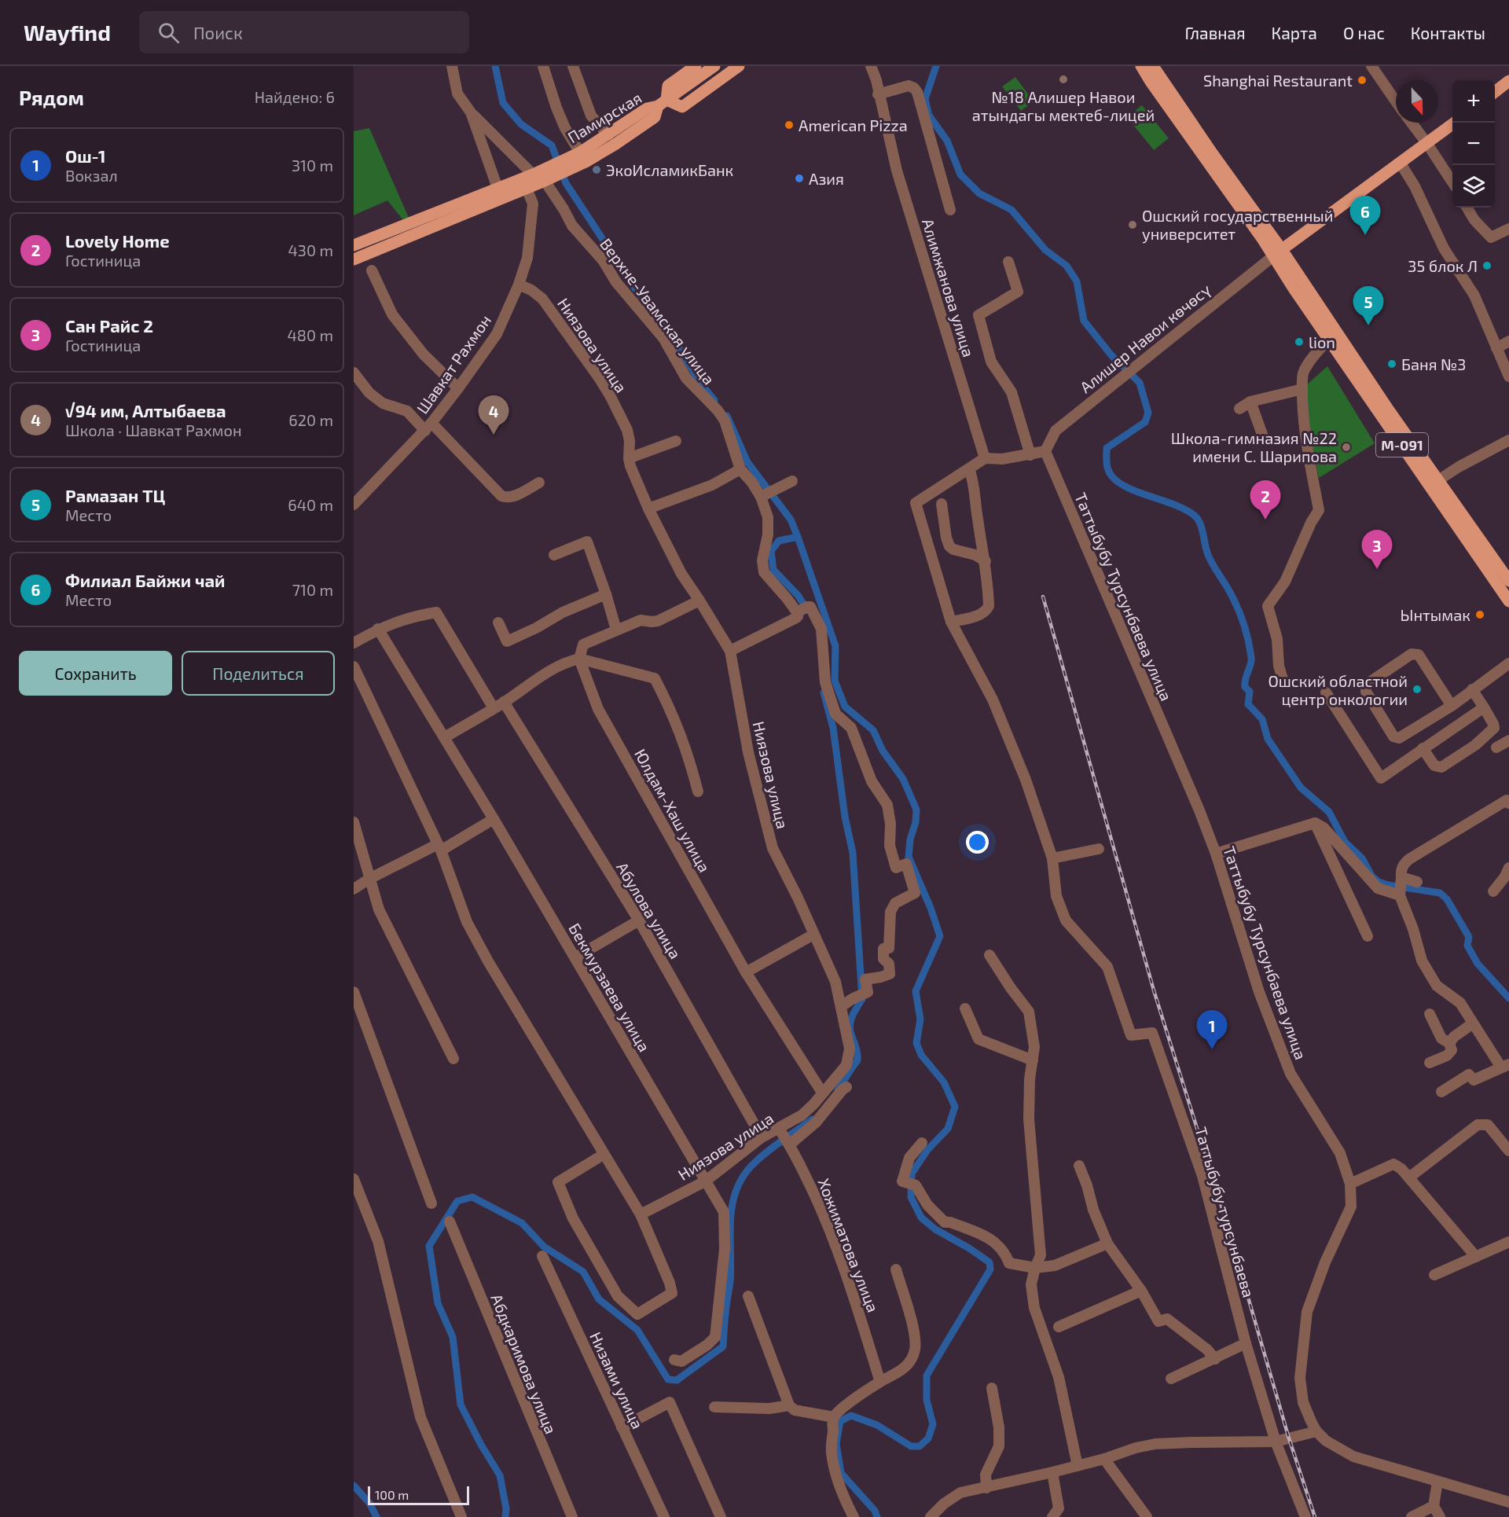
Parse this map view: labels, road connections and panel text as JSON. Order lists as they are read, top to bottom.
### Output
{
  "streets": {
    "main road": ["Памирская", "М-091"],
    "street": [
      "Алимжанова улица",
      "Верхне-Увамская улица",
      "Алишер Навои көчөсү",
      "Ниязова улица",
      "Шавкат Рахмон",
      "Таттыбубу Турсунбаева улица",
      "Юлдам-Хаш улица",
      "Абулова улица",
      "Бекмурзаева улица",
      "Таттыбубу турсунбаева",
      "Хожиматова улица",
      "Абдкаримова улица",
      "Низами улица"
    ]
  },
  "crossings": [
    ["Памирская", "Верхне-Увамская улица"],
    ["Памирская", "Шавкат Рахмон"],
    ["Верхне-Увамская улица", "Ниязова улица"],
    ["Алишер Навои көчөсү", "М-091"],
    ["Алишер Навои көчөсү", "Таттыбубу Турсунбаева улица"],
    ["Ниязова улица", "Шавкат Рахмон"],
    ["Ниязова улица", "Юлдам-Хаш улица"],
    ["Ниязова улица", "Абулова улица"],
    ["Ниязова улица", "Бекмурзаева улица"],
    ["Ниязова улица", "Хожиматова улица"]
  ],
  "places": [
    "№18 Алишер Навои атындагы мектеб-лицей",
    "Shanghai Restaurant",
    "American Pizza",
    "ЭкоИсламикБанк",
    "Азия",
    "Ошский государственный университет",
    "35 блок Л",
    "lion",
    "Баня №3",
    "Школа-гимназия №22 имени С. Шарипова",
    "Ынтымак",
    "Ошский областной центр онкологии"
  ],
  "scale_bar": "100 m",
  "north": "bottom",
  "page": {
    "header": "Wayfind",
    "search": "Поиск",
    "nav": [
      "Главная",
      "Карта",
      "О нас",
      "Контакты"
    ],
    "heading": ["Рядом", "Найдено: 6"],
    "map_buttons": ["+", "−"],
    "list": [
      {
        "mark": "1",
        "name": "Ош-1",
        "note": "Вокзал",
        "value": "310 m"
      },
      {
        "mark": "2",
        "name": "Lovely Home",
        "note": "Гостиница",
        "value": "430 m"
      },
      {
        "mark": "3",
        "name": "Сан Райс 2",
        "note": "Гостиница",
        "value": "480 m"
      },
      {
        "mark": "4",
        "name": "√94 им, Алтыбаева",
        "note": "Школа · Шавкат Рахмон",
        "value": "620 m"
      },
      {
        "mark": "5",
        "name": "Рамазан ТЦ",
        "note": "Место",
        "value": "640 m"
      },
      {
        "mark": "6",
        "name": "Филиал Байжи чай",
        "note": "Место",
        "value": "710 m"
      }
    ],
    "pins": [
      "6",
      "5",
      "4",
      "2",
      "3",
      "1"
    ],
    "buttons": ["Сохранить", "Поделиться"],
    "scale": "100 m"
  }
}
